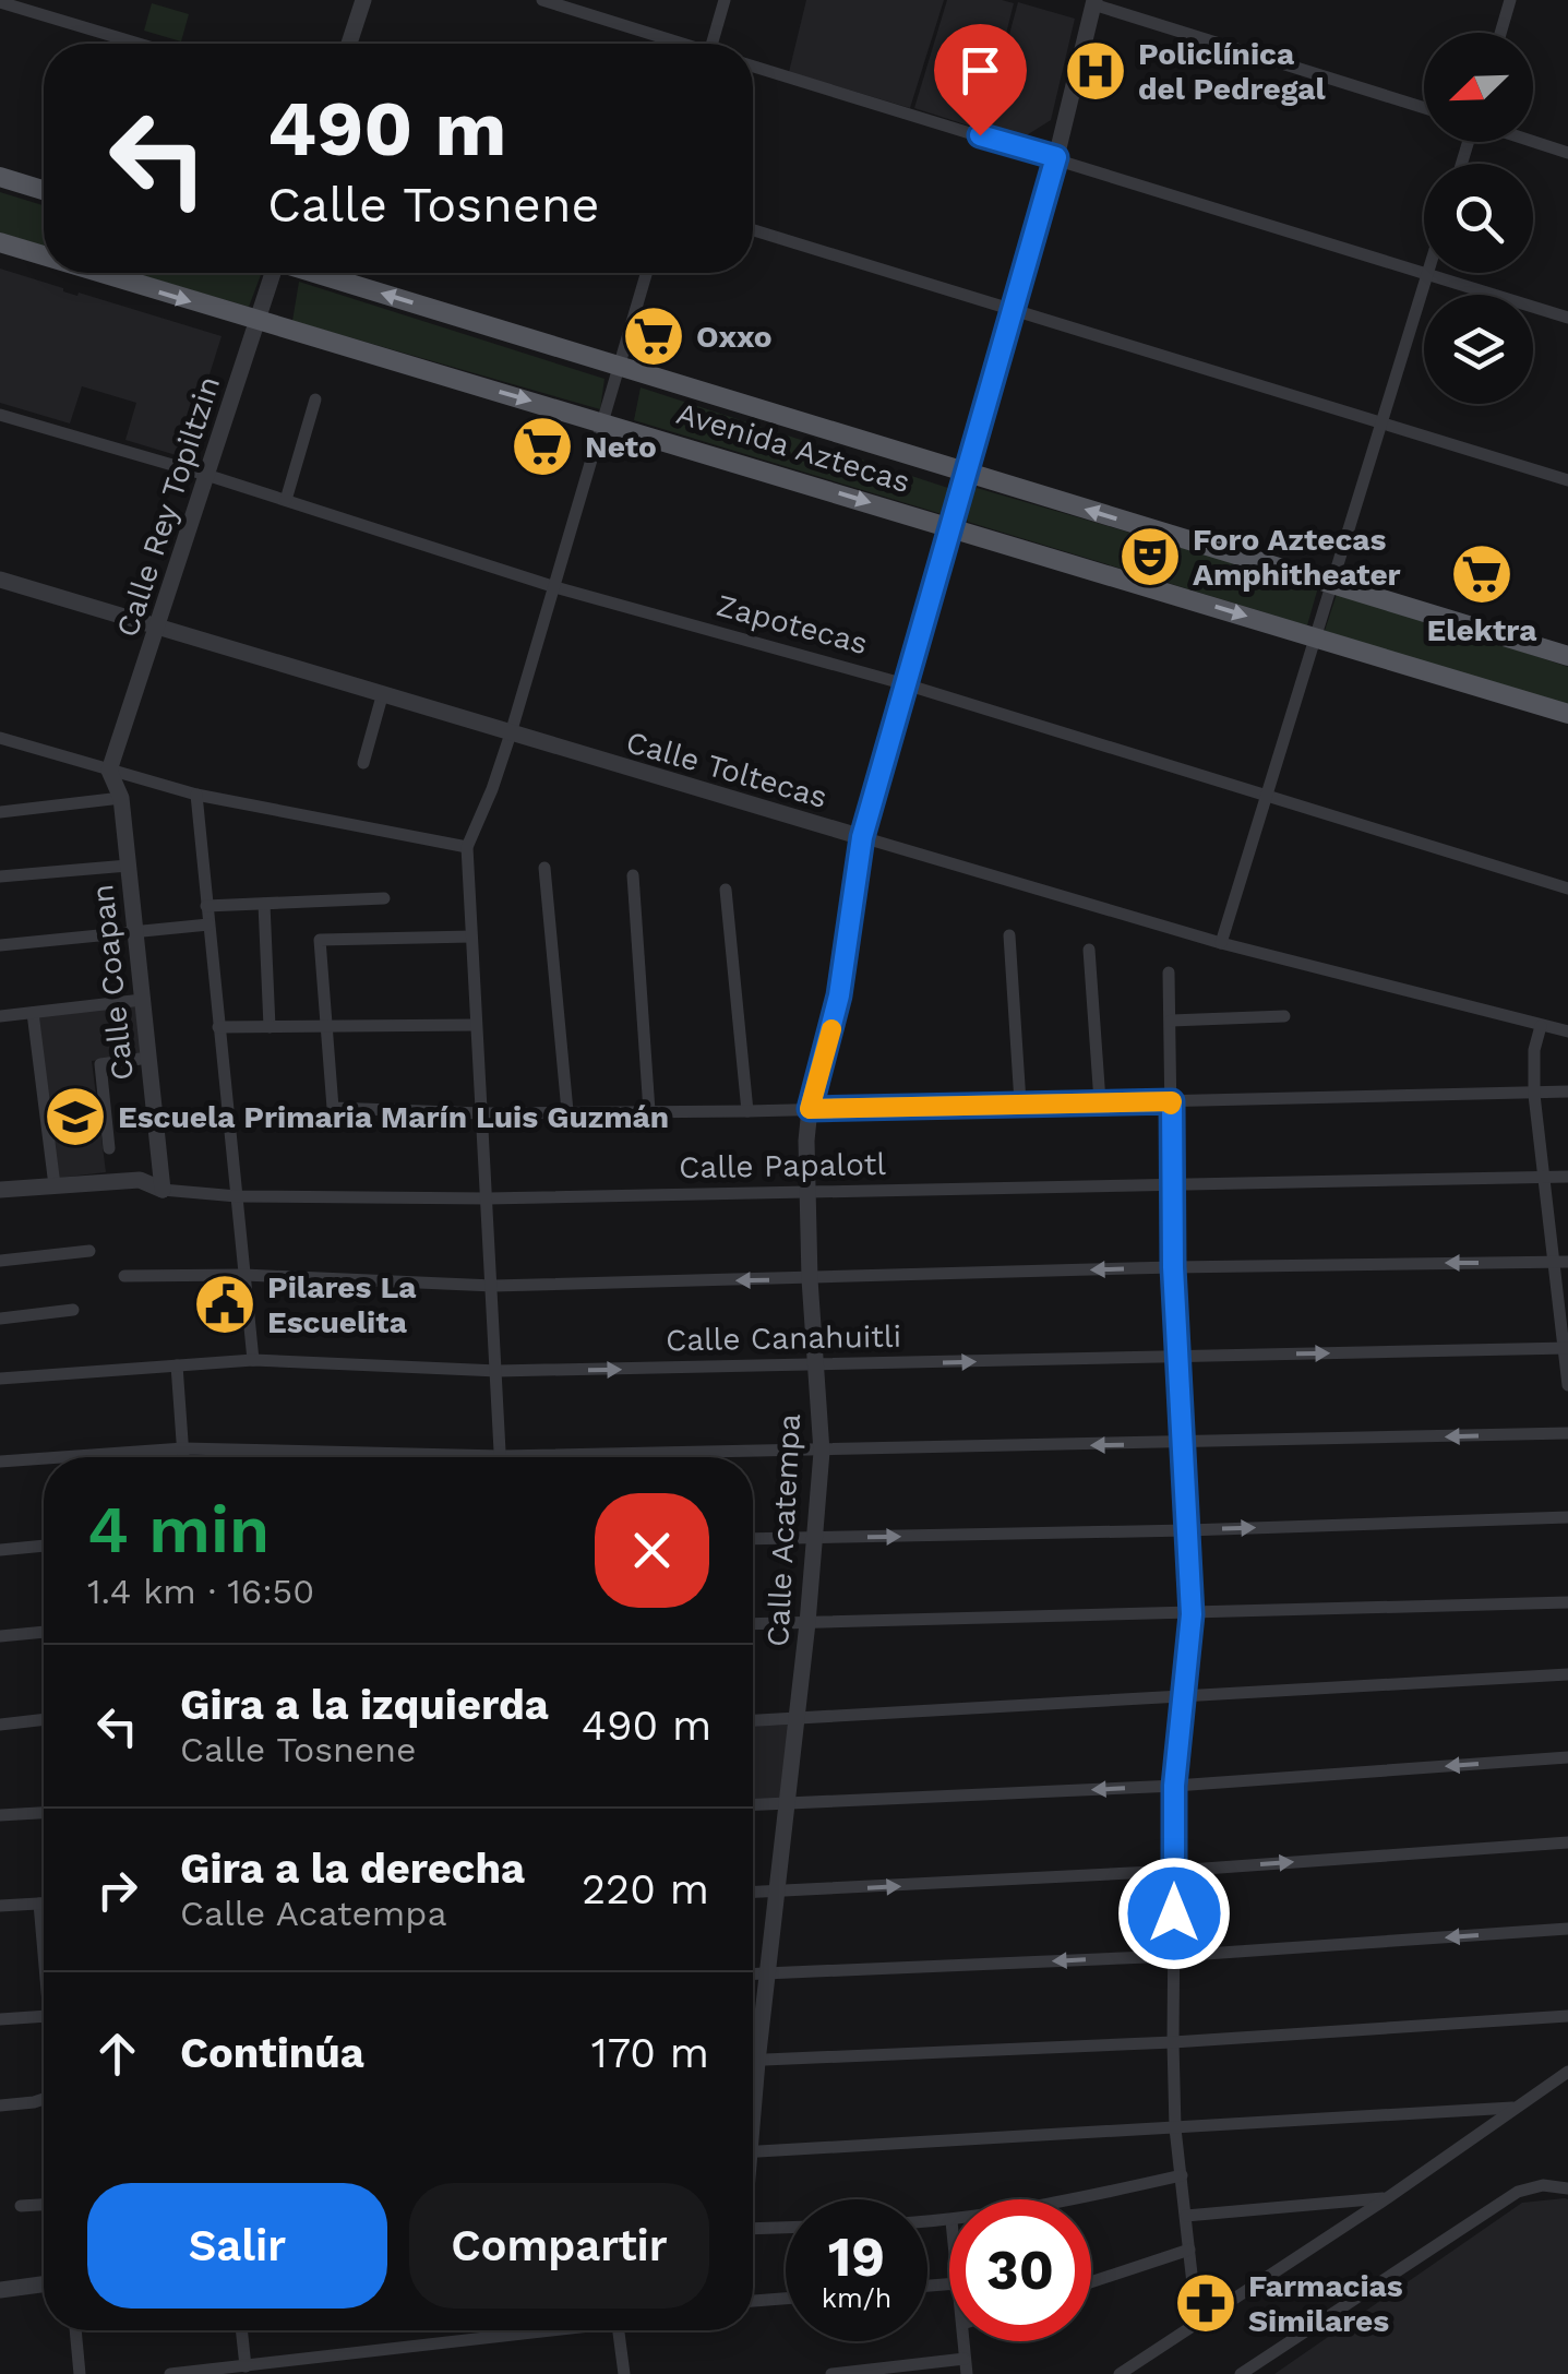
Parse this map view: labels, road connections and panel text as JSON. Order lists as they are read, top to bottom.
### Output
{
  "streets": {
    "main road": ["Avenida Aztecas"],
    "street": [
      "Calle Rey Topiltzin",
      "Zapotecas",
      "Calle Toltecas",
      "Calle Coapan",
      "Calle Papalotl",
      "Calle Canahuitli",
      "Calle Acatempa"
    ]
  },
  "crossings": [
    ["Avenida Aztecas", "Calle Rey Topiltzin"],
    ["Avenida Aztecas", "Calle Acatempa"],
    ["Calle Rey Topiltzin", "Zapotecas"],
    ["Calle Rey Topiltzin", "Calle Toltecas"],
    ["Calle Rey Topiltzin", "Calle Coapan"],
    ["Zapotecas", "Calle Acatempa"],
    ["Calle Toltecas", "Calle Acatempa"],
    ["Calle Coapan", "Calle Papalotl"],
    ["Calle Papalotl", "Calle Acatempa"],
    ["Calle Canahuitli", "Calle Acatempa"]
  ],
  "places": {
    "hospital": ["Policlínica del Pedregal"],
    "supermarket": ["Oxxo", "Neto", "Elektra"],
    "theatre": ["Foro Aztecas Amphitheater"],
    "school or university": ["Escuela Primaria Marín Luis Guzmán"],
    "public building": ["Pilares La Escuelita"],
    "pharmacy": ["Farmacias Similares"]
  },
  "north": "bottom left",
  "page": {
    "turn": ["490 m", "Calle Tosnene"],
    "heading": ["4 min", "1.4 km · 16:50"],
    "list": [
      {
        "name": "Gira a la izquierda",
        "note": "Calle Tosnene",
        "value": "490 m"
      },
      {
        "name": "Gira a la derecha",
        "note": "Calle Acatempa",
        "value": "220 m"
      },
      {
        "name": "Continúa",
        "value": "170 m"
      }
    ],
    "buttons": ["Salir", "Compartir"],
    "speed": "19 km/h",
    "limit": "30"
  }
}
